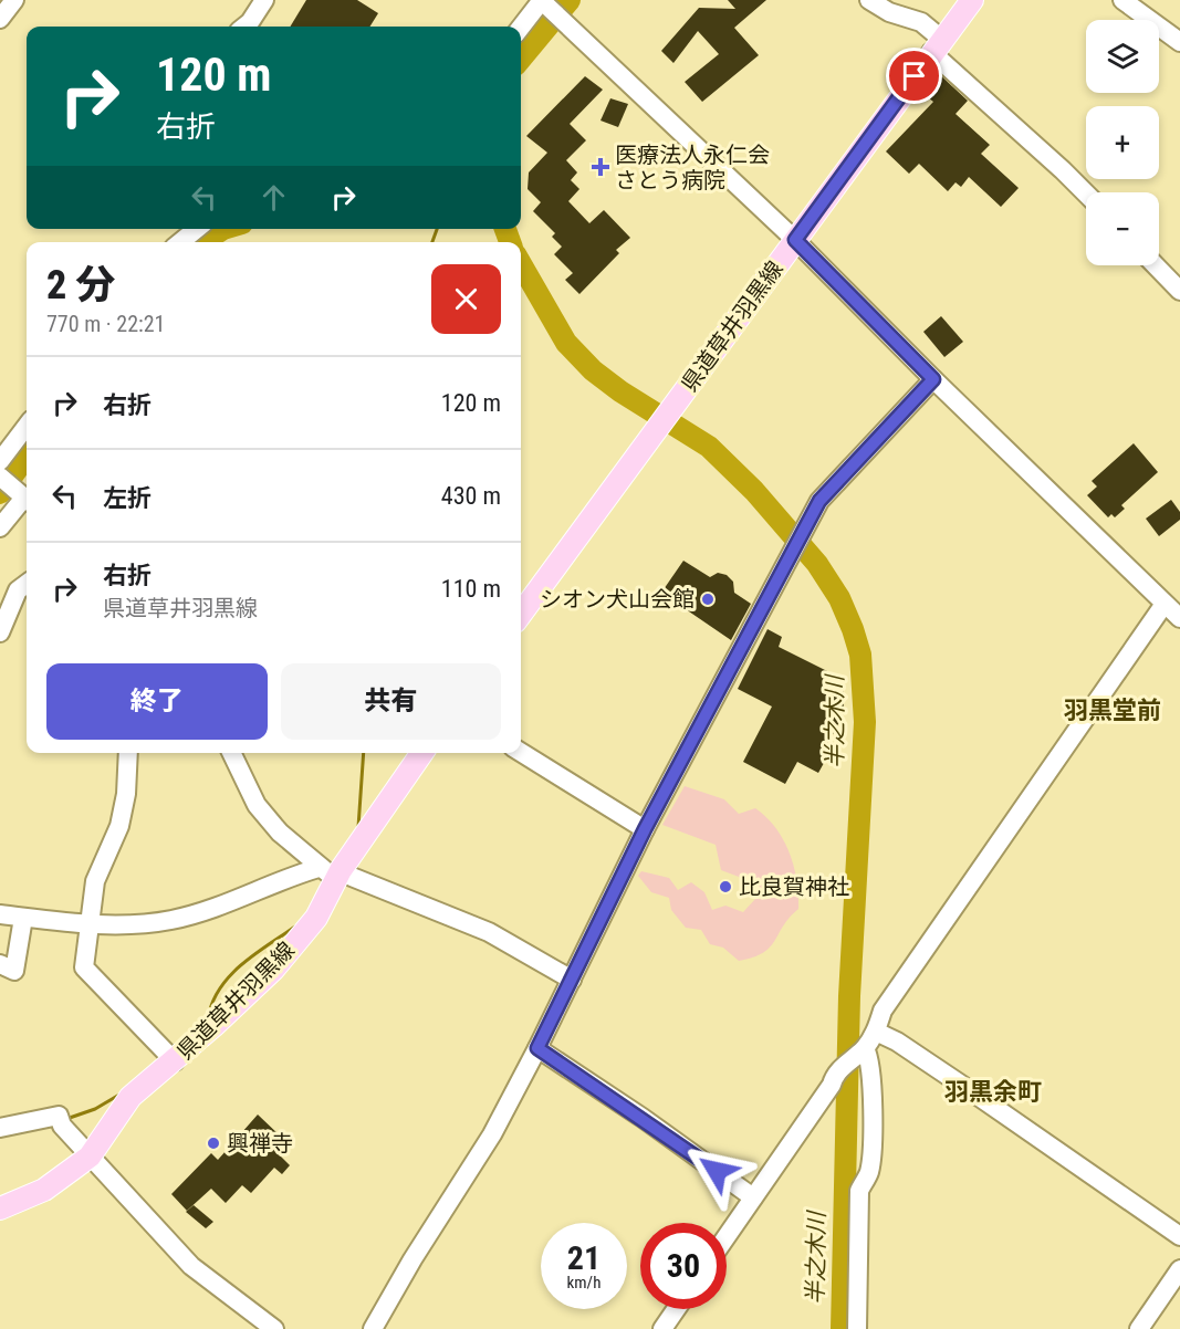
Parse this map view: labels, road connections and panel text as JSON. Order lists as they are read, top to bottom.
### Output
{
  "streets": {
    "main road": ["県道草井羽黒線"]
  },
  "districts": ["羽黒堂前", "羽黒余町"],
  "water": ["半之木川"],
  "places": {
    "health": ["医療法人永仁会 さとう病院"],
    "other": ["シオン犬山会館", "比良賀神社", "興禅寺"]
  },
  "page": {
    "map_buttons": ["+", "−"],
    "turn": ["120 m", "右折"],
    "heading": ["2 分", "770 m · 22:21"],
    "list": [
      {
        "name": "右折",
        "value": "120 m"
      },
      {
        "name": "左折",
        "value": "430 m"
      },
      {
        "name": "右折",
        "note": "県道草井羽黒線",
        "value": "110 m"
      }
    ],
    "buttons": ["終了", "共有"],
    "speed": "21 km/h",
    "limit": "30"
  }
}
